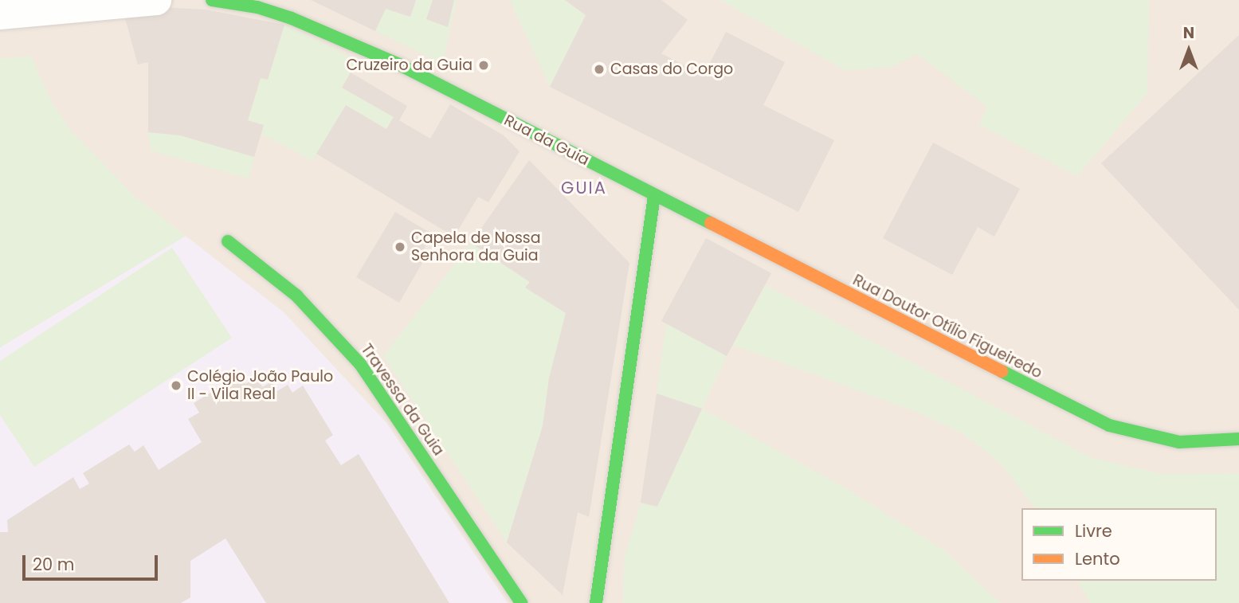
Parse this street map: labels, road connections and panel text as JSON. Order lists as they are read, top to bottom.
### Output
{
  "streets": {
    "street": ["Rua da Guia", "Rua Doutor Otílio Figueiredo", "Travessa da Guia"]
  },
  "crossings": [
    ["Rua da Guia", "Rua Doutor Otílio Figueiredo"]
  ],
  "districts": ["GUIA"],
  "places": [
    "Cruzeiro da Guia",
    "Casas do Corgo",
    "Capela de Nossa Senhora da Guia",
    "Colégio João Paulo II - Vila Real"
  ],
  "legend": ["Livre", "Lento"],
  "scale_bar": "20 m",
  "north": "top"
}
